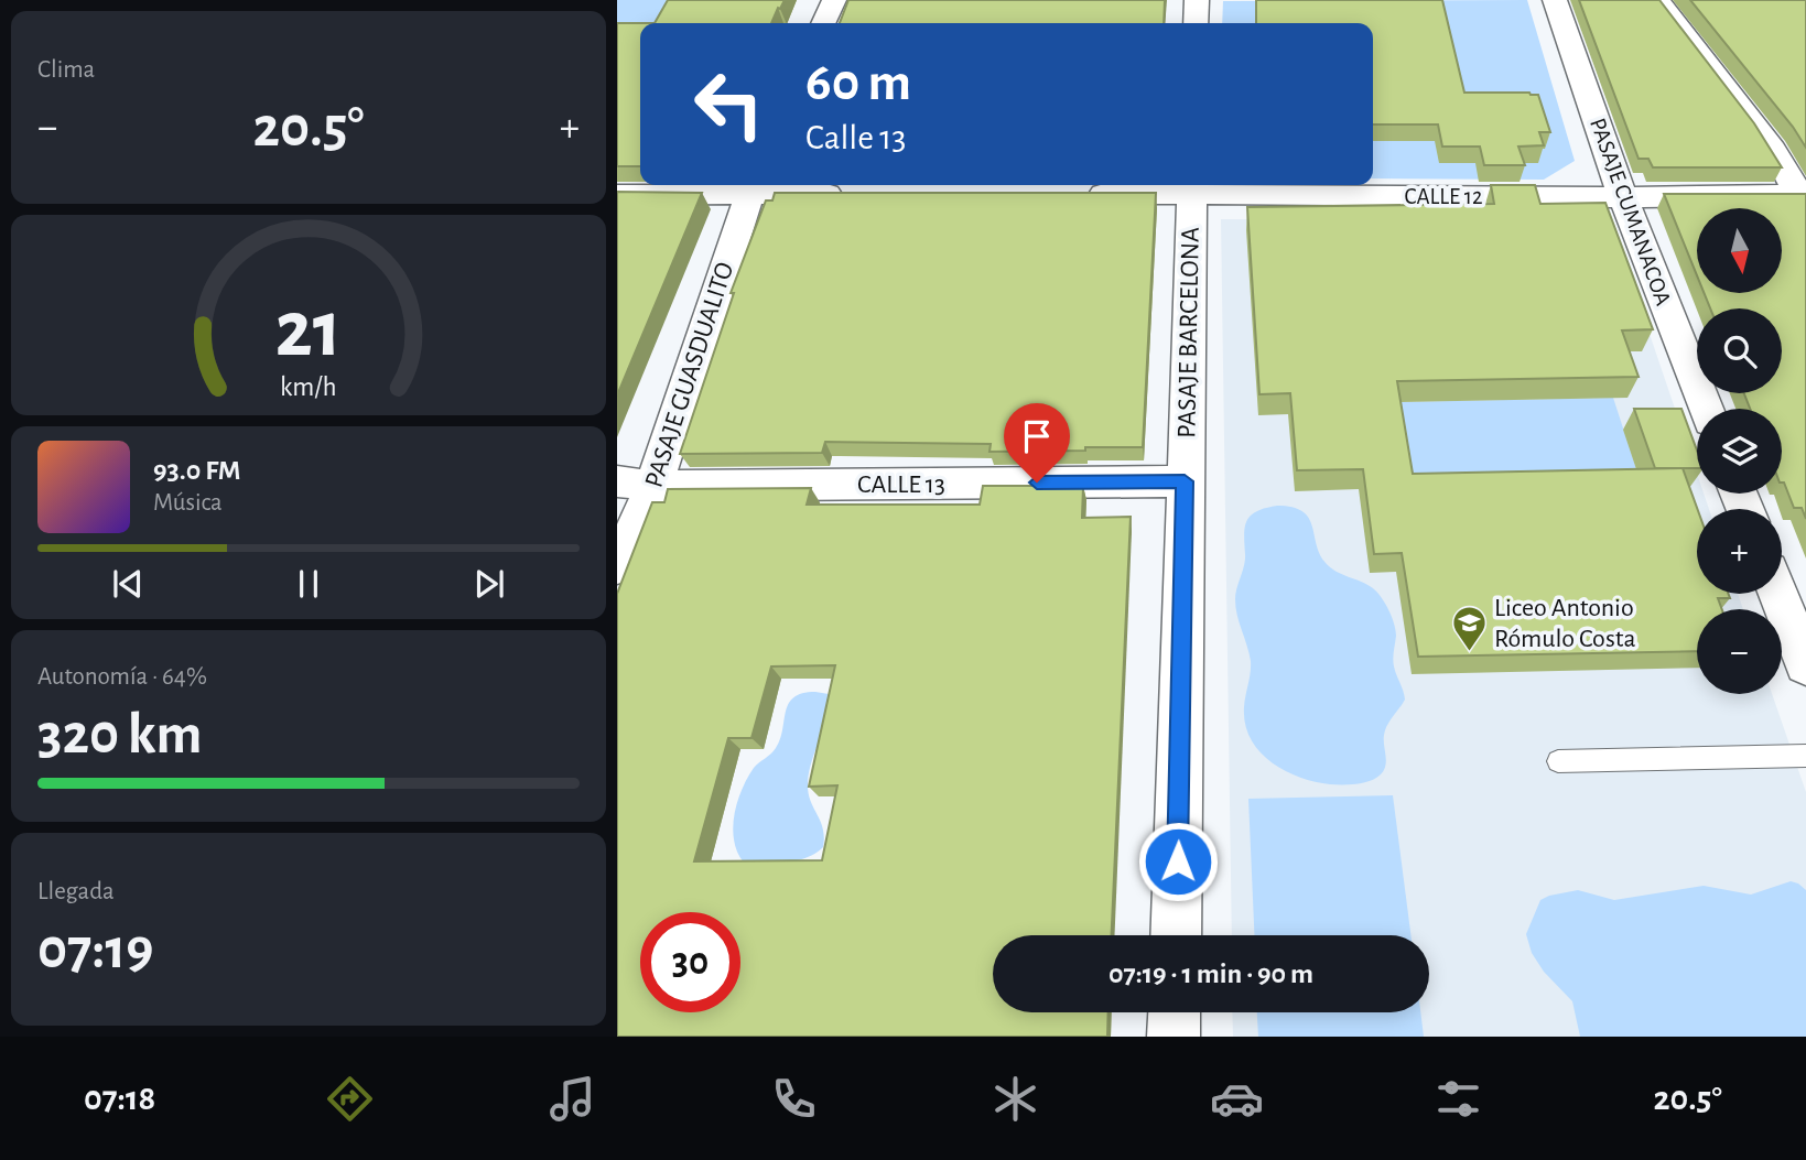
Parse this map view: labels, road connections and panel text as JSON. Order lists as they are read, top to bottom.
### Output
{
  "streets": {
    "street": [
      "CALLE 12",
      "PASAJE CUMANACOA",
      "PASAJE BARCELONA",
      "PASAJE GUASDUALITO",
      "CALLE 13"
    ]
  },
  "crossings": [
    ["CALLE 12", "PASAJE CUMANACOA"],
    ["CALLE 12", "PASAJE BARCELONA"],
    ["PASAJE BARCELONA", "CALLE 13"],
    ["PASAJE GUASDUALITO", "CALLE 13"]
  ],
  "places": {
    "school or university": ["Liceo Antonio Rómulo Costa"]
  },
  "north": "bottom",
  "page": {
    "tile": [
      "Clima",
      ["Autonomía · 64%", "320 km"],
      ["Llegada", "07:19"]
    ],
    "turn": ["60 m", "Calle 13"],
    "heat": ["−", "20.5°", "+"],
    "map_buttons": ["+", "−"],
    "song": ["93.0 FM", "Música"],
    "limit": "30",
    "trip": "07:19 · 1 min · 90 m",
    "tabs": ["07:18", "20.5°"],
    "gauge": ["21", "km/h"]
  }
}
